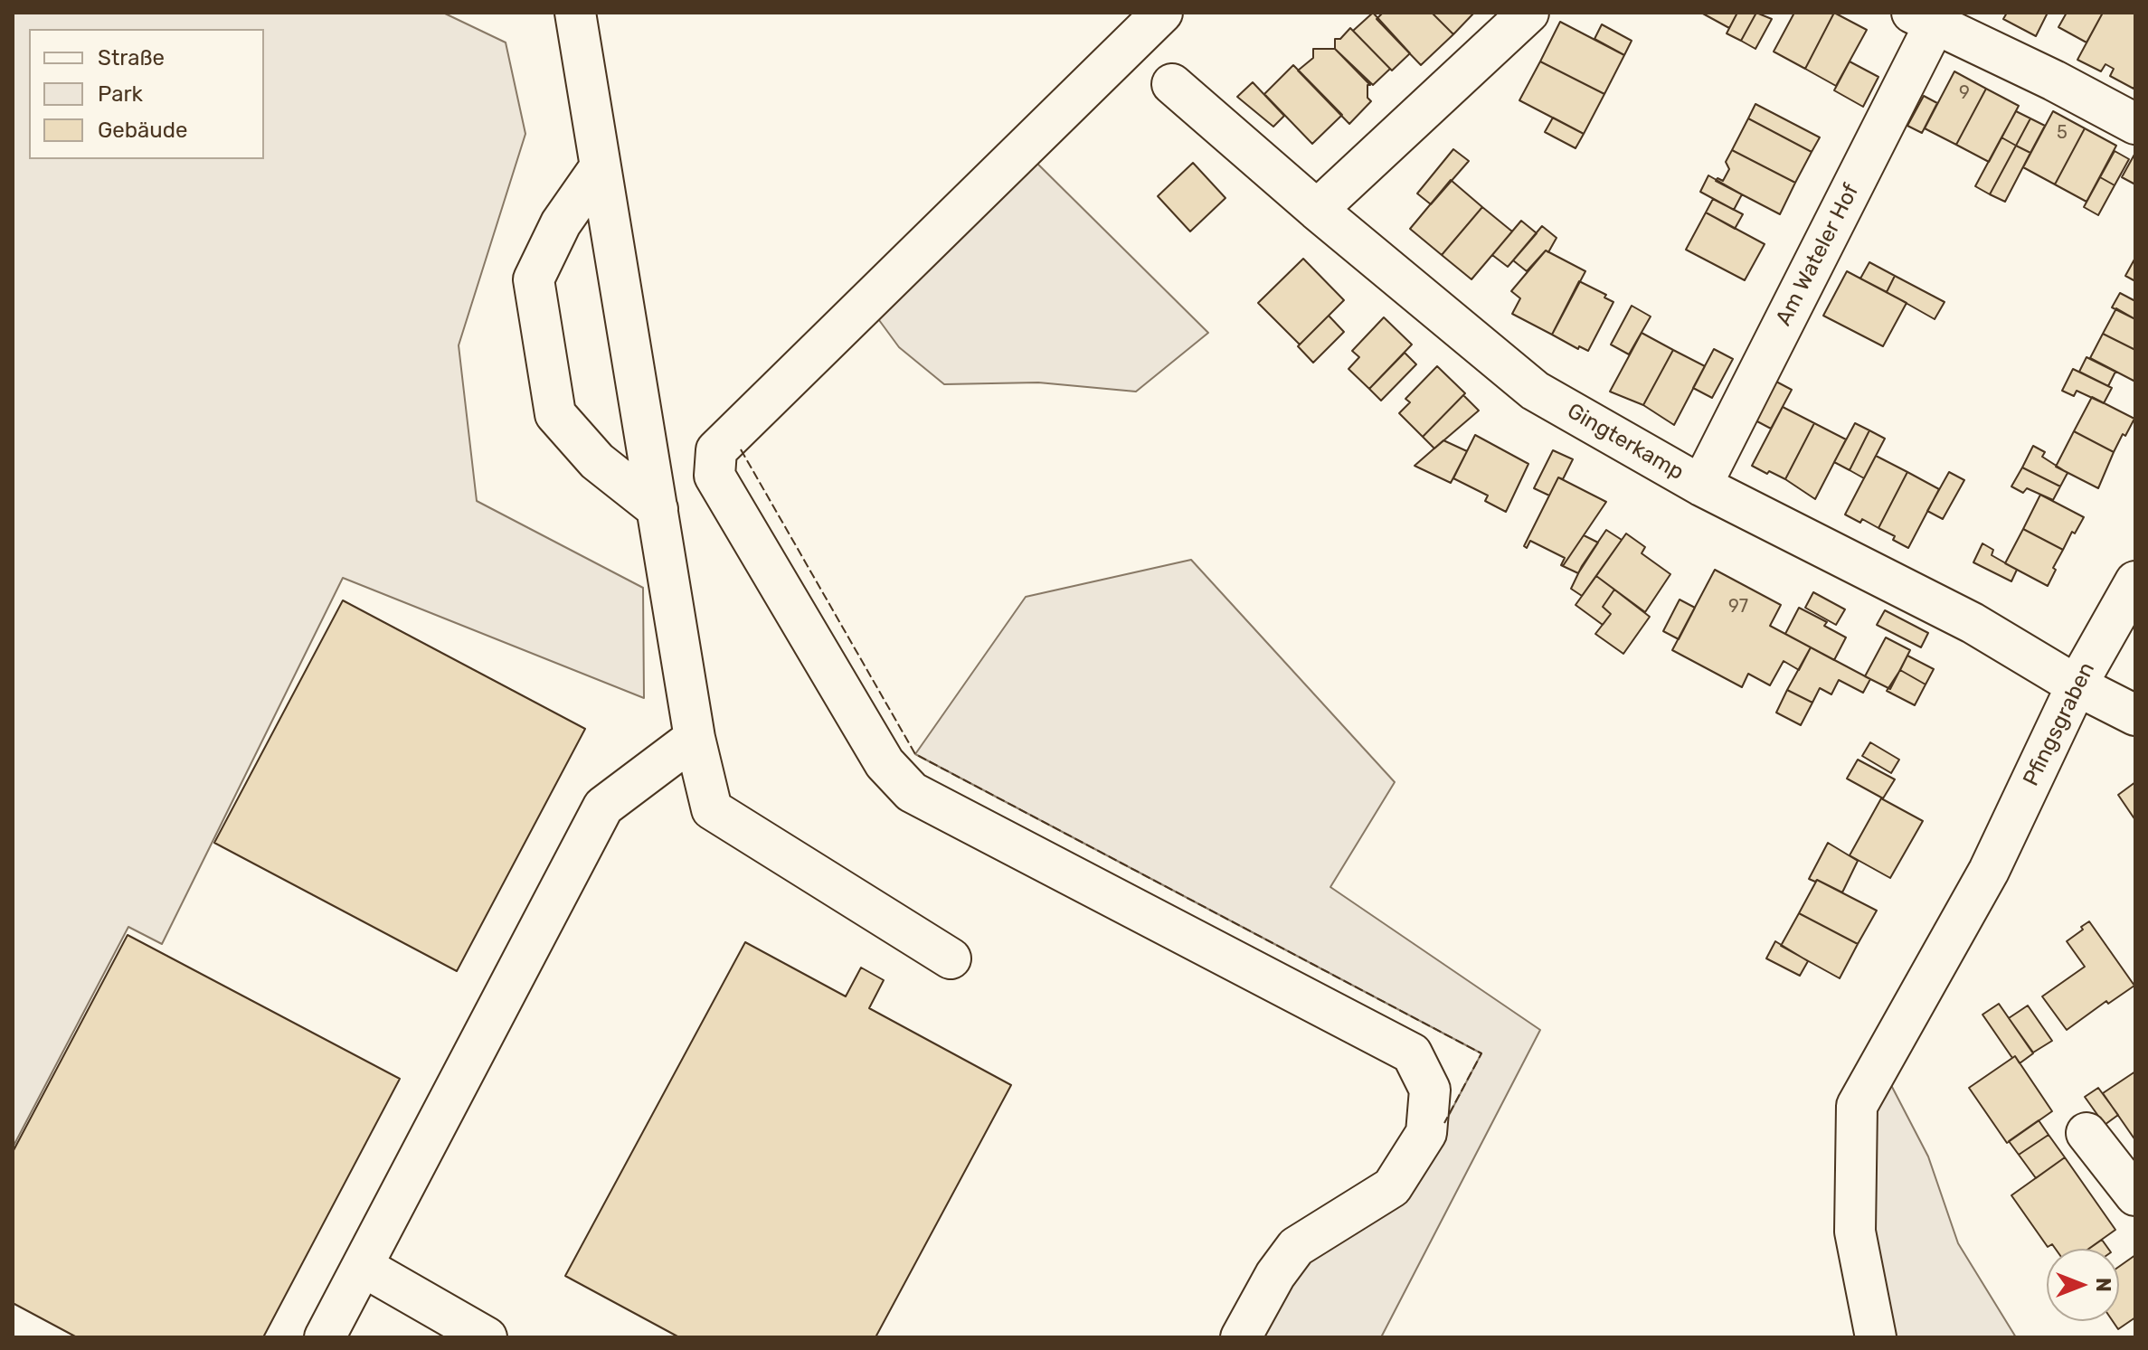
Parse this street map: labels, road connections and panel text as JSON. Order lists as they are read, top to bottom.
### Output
{
  "streets": {
    "street": ["Am Wateler Hof", "Gingterkamp", "Pfingsgraben"]
  },
  "crossings": [
    ["Am Wateler Hof", "Gingterkamp"],
    ["Gingterkamp", "Pfingsgraben"]
  ],
  "house_numbers": ["9", "5", "97"],
  "legend": ["Straße", "Park", "Gebäude"],
  "north": "right"
}
